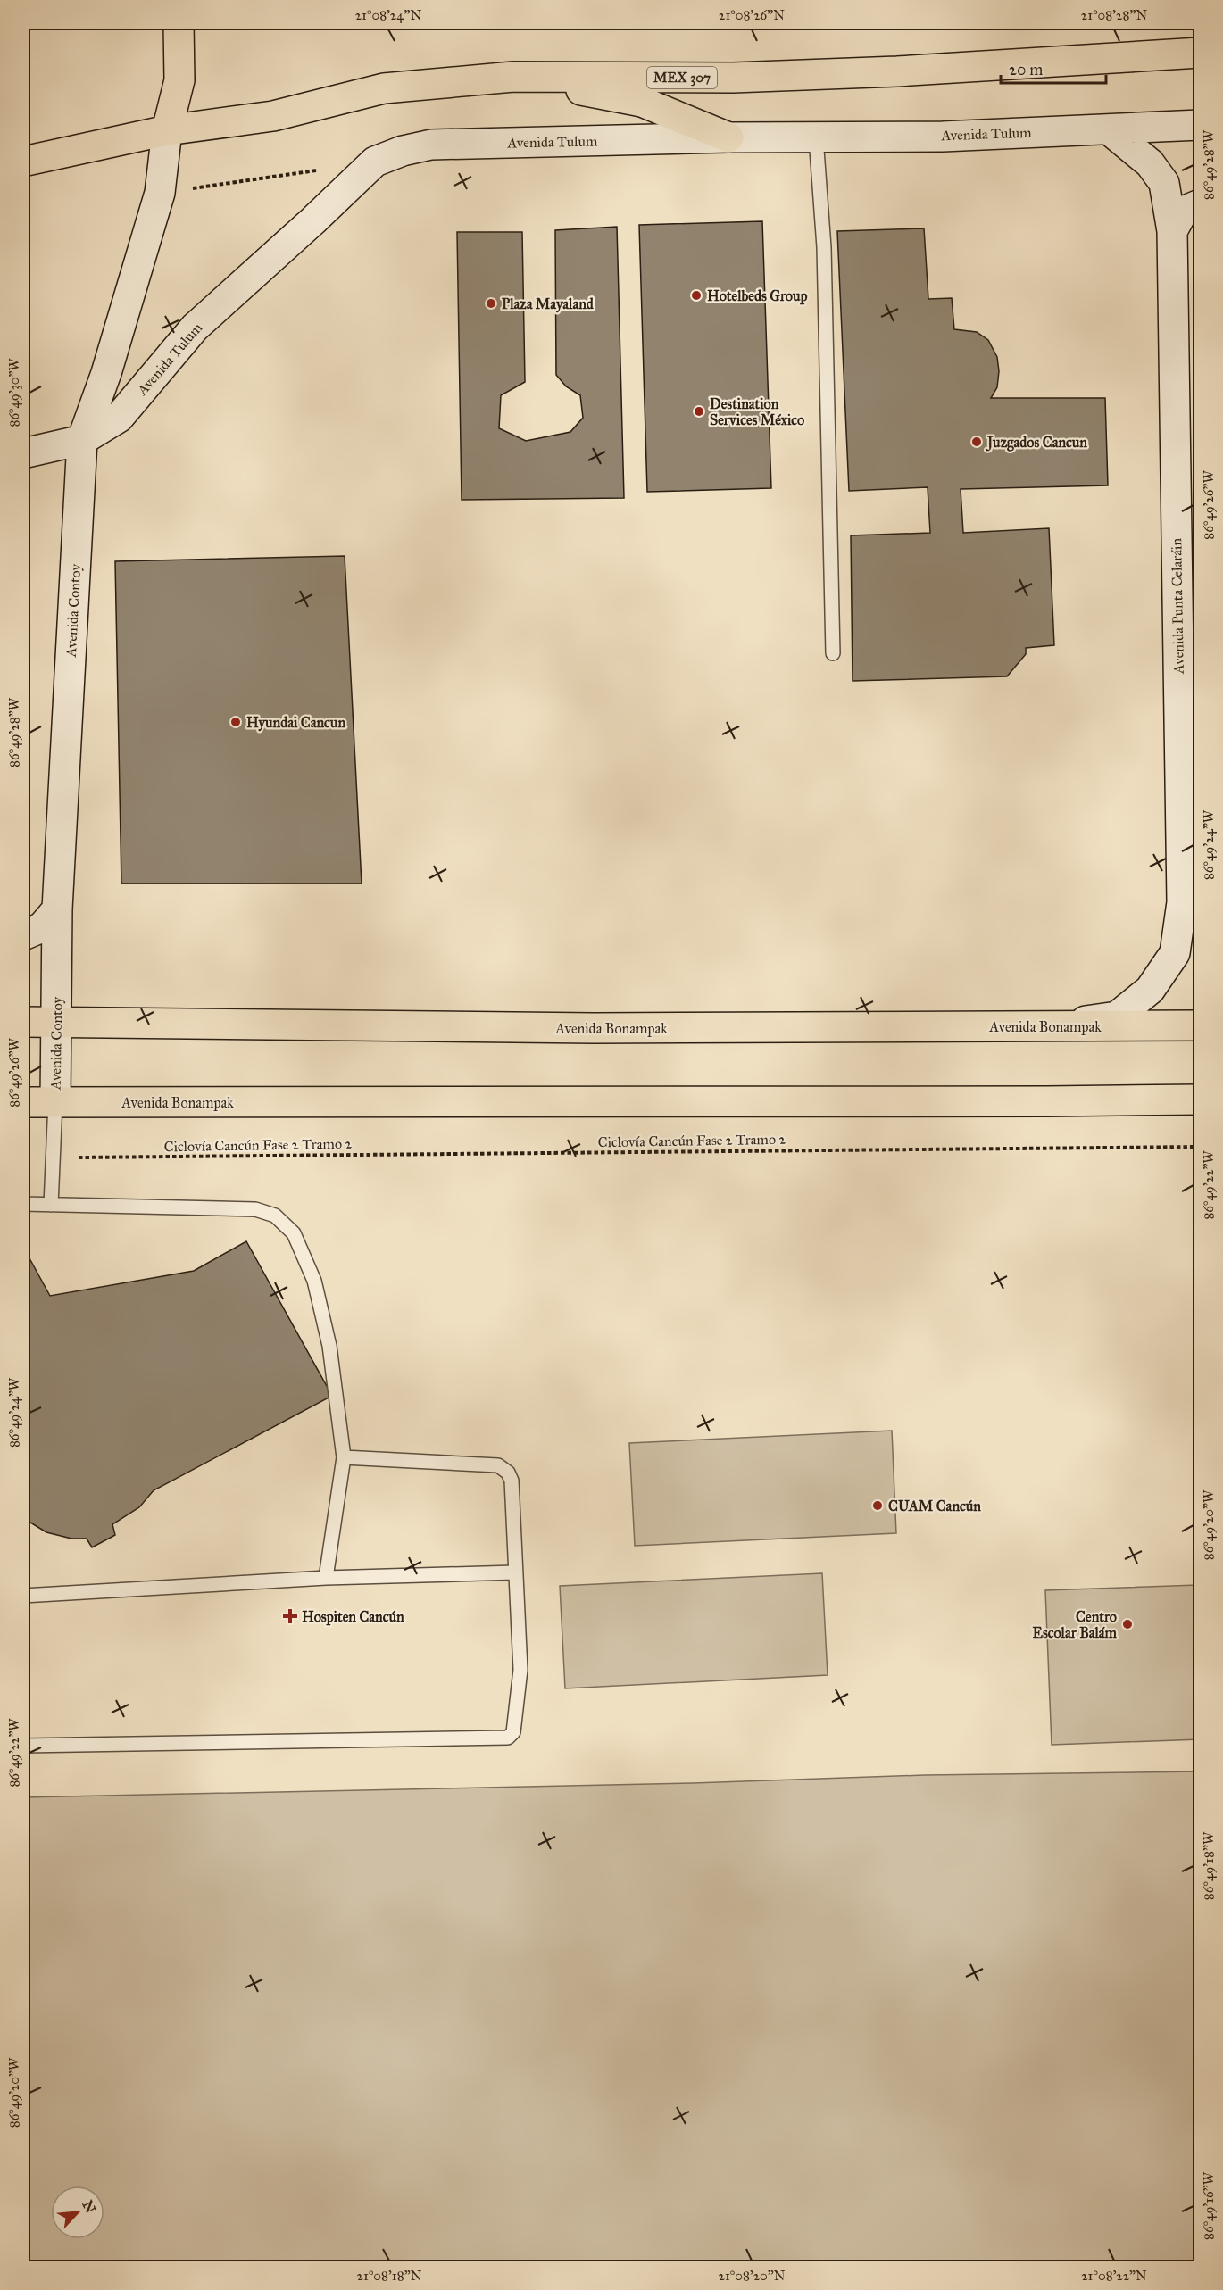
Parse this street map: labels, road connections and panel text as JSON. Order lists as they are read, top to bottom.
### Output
{
  "streets": {
    "main road": ["MEX 307", "Avenida Bonampak"],
    "street": ["Avenida Tulum", "Avenida Punta Celaráin", "Avenida Contoy"],
    "path": ["Ciclovía Cancún Fase 2 Tramo 2"]
  },
  "crossings": [
    ["MEX 307", "Avenida Contoy"],
    ["Avenida Tulum", "Avenida Punta Celaráin"],
    ["Avenida Tulum", "Avenida Contoy"],
    ["Avenida Punta Celaráin", "Avenida Bonampak"],
    ["Avenida Contoy", "Avenida Bonampak"]
  ],
  "places": {
    "other": [
      "Hotelbeds Group",
      "Plaza Mayaland",
      "Destination Services México",
      "Juzgados Cancun",
      "Hyundai Cancun",
      "CUAM Cancún",
      "Centro Escolar Balám"
    ],
    "health": ["Hospiten Cancún"]
  },
  "scale_bar": "20 m",
  "north": "top right",
  "coordinates": [
    "21°08'24\"N",
    "21°08'26\"N",
    "21°08'28\"N",
    "86°49'28\"W",
    "86°49'30\"W",
    "86°49'26\"W",
    "86°49'24\"W",
    "86°49'22\"W",
    "86°49'20\"W",
    "86°49'18\"W",
    "86°49'16\"W",
    "21°08'18\"N",
    "21°08'20\"N",
    "21°08'22\"N"
  ]
}
